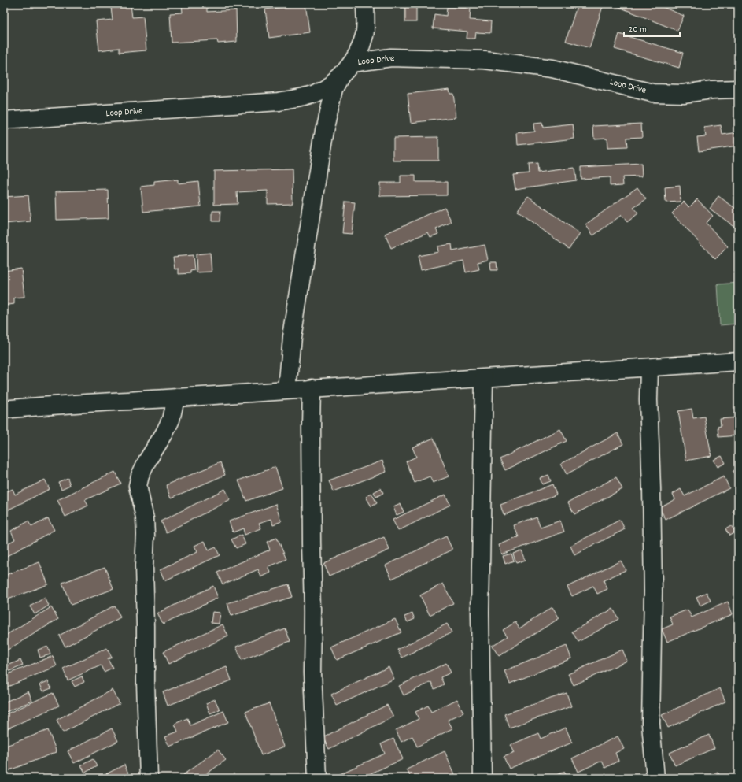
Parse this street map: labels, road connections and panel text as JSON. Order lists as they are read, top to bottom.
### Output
{
  "streets": {
    "street": ["Loop Drive"]
  },
  "scale_bar": "20 m"
}
